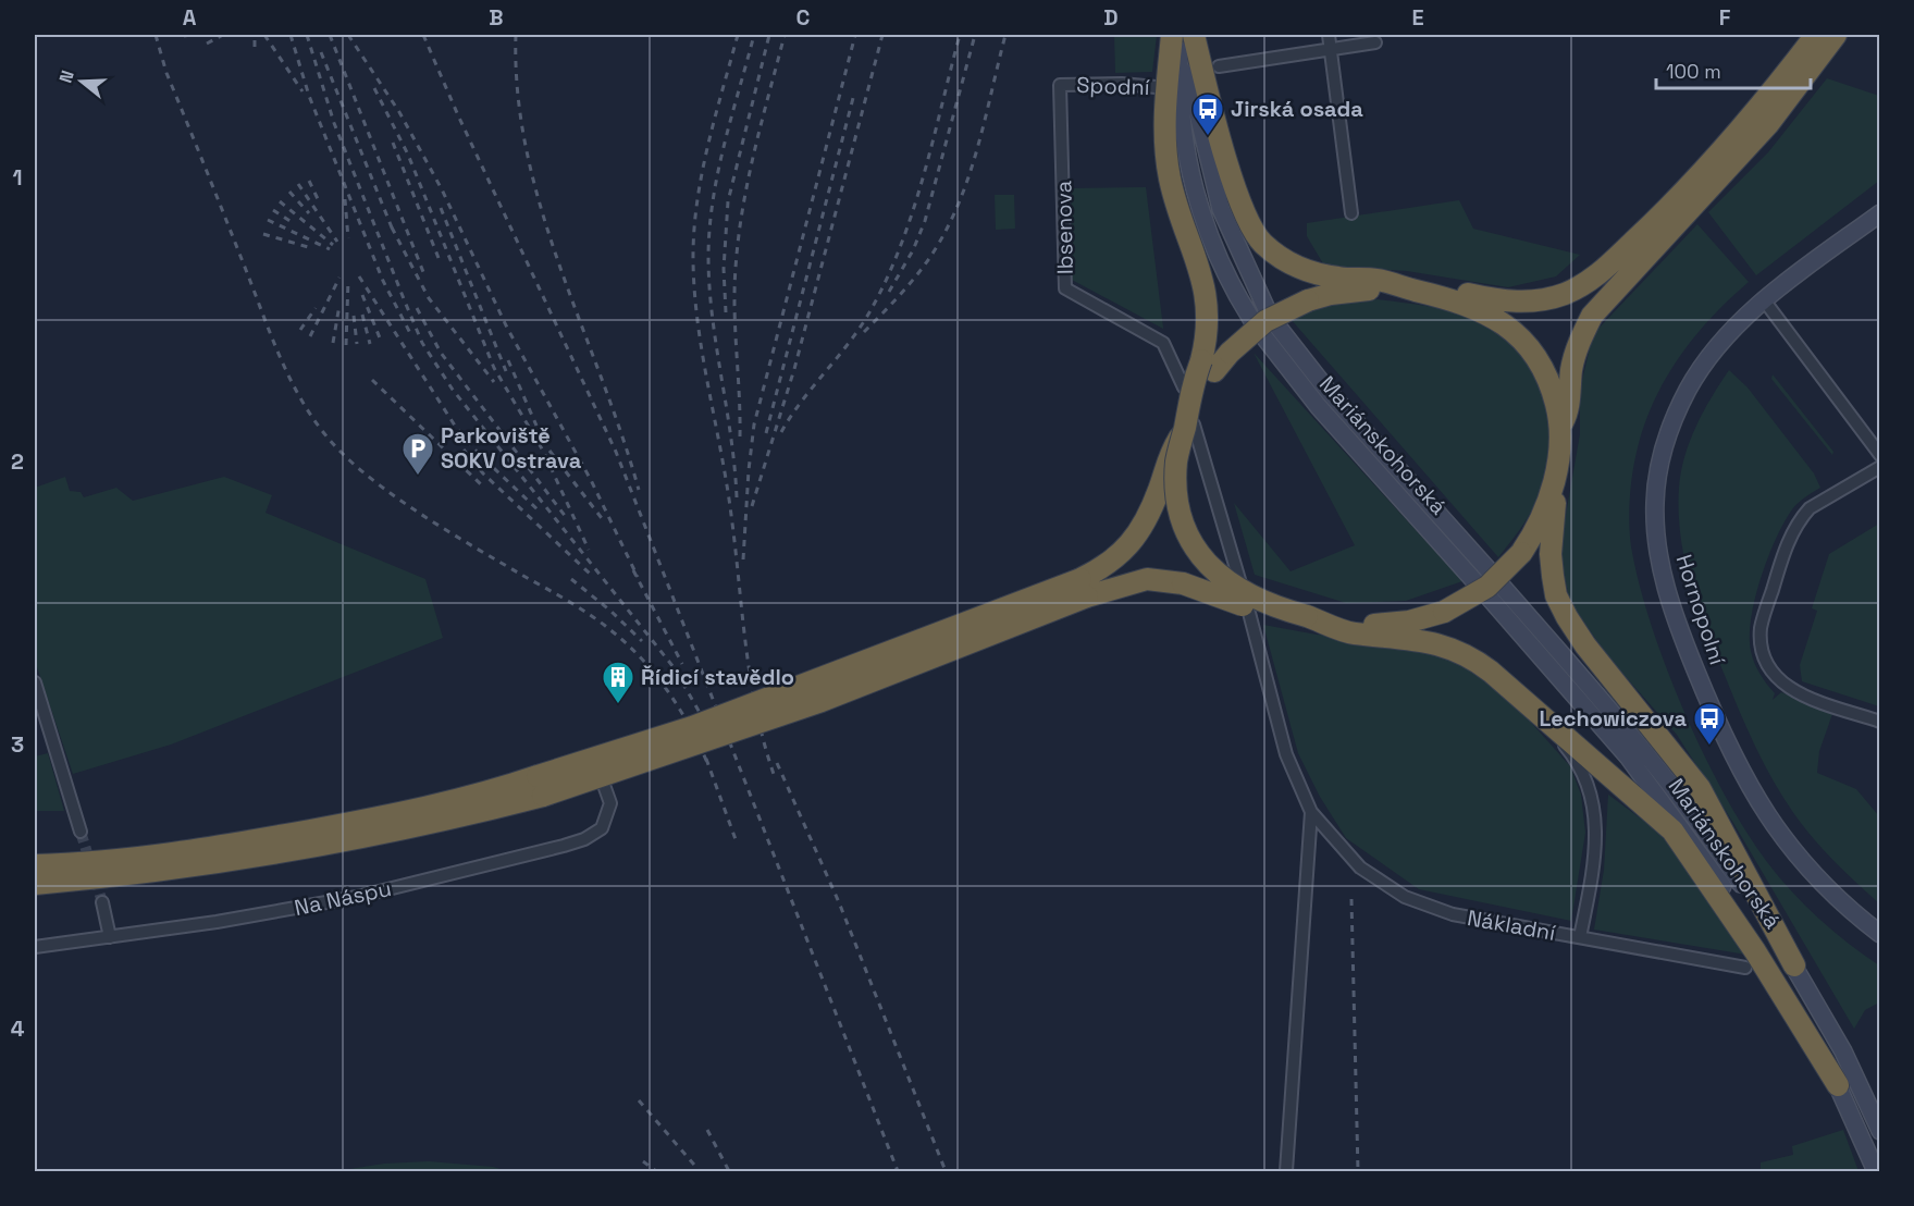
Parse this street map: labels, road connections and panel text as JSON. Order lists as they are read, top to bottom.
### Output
{
  "streets": {
    "main road": ["Mariánskohorská", "Hornopolní"],
    "street": [
      "Spodní",
      "Ibsenova",
      "Na Náspu",
      "Nákladní"
    ]
  },
  "crossings": [
    ["Spodní", "Ibsenova"]
  ],
  "places": {
    "bus stop": ["Jirská osada", "Lechowiczova"],
    "parking": ["Parkoviště SOKV Ostrava"],
    "building": ["Řídicí stavědlo"]
  },
  "scale_bar": "100 m",
  "north": "left",
  "grid": {
    "columns": [
      "A",
      "B",
      "C",
      "D",
      "E",
      "F"
    ],
    "rows": [
      "1",
      "2",
      "3",
      "4"
    ]
  }
}
